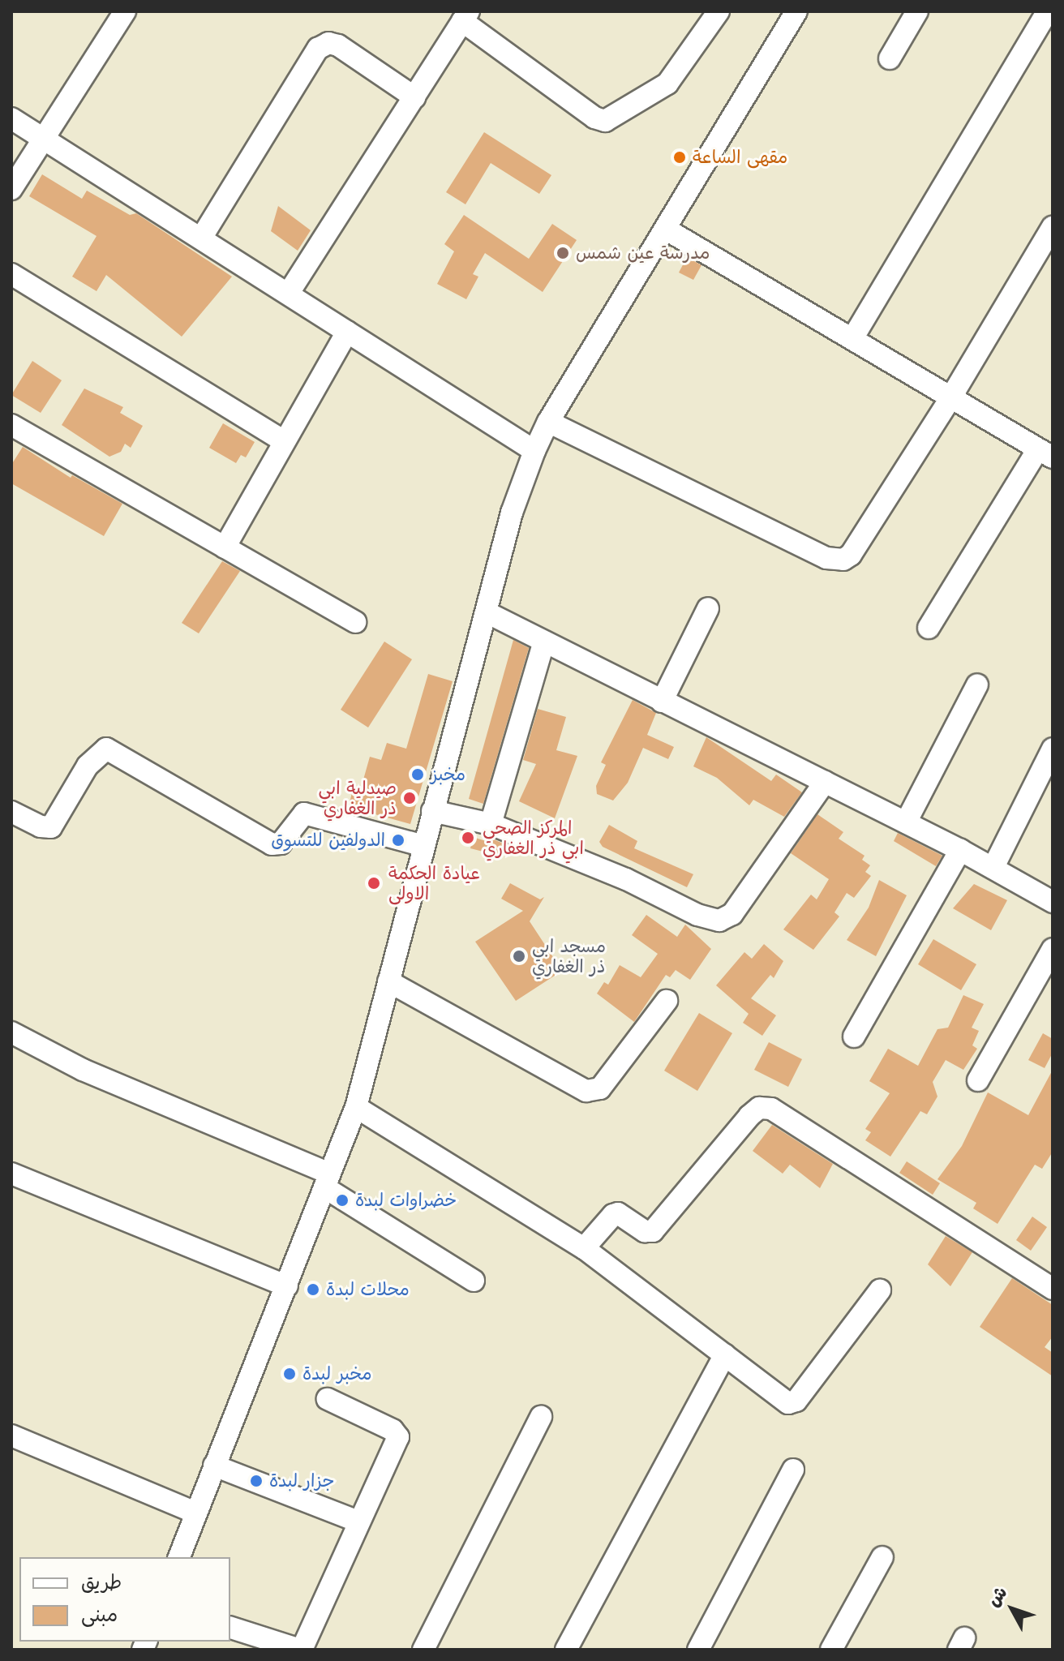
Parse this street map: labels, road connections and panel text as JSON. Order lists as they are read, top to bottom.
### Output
{
  "places": [
    "مقهى الساعة",
    "مدرسة عين شمس",
    "مخبز",
    "صيدلية ابي ذر الغفاري",
    "المركز الصحي ابي ذر الغفاري",
    "الدولفين للتسوق",
    "عيادة الحكمة الاولى",
    "مسجد ابي ذر الغفاري",
    "خضراوات لبدة",
    "محلات لبدة",
    "مخبر لبدة",
    "جزار لبدة"
  ],
  "legend": ["طريق", "مبنى"],
  "north": "top left"
}
